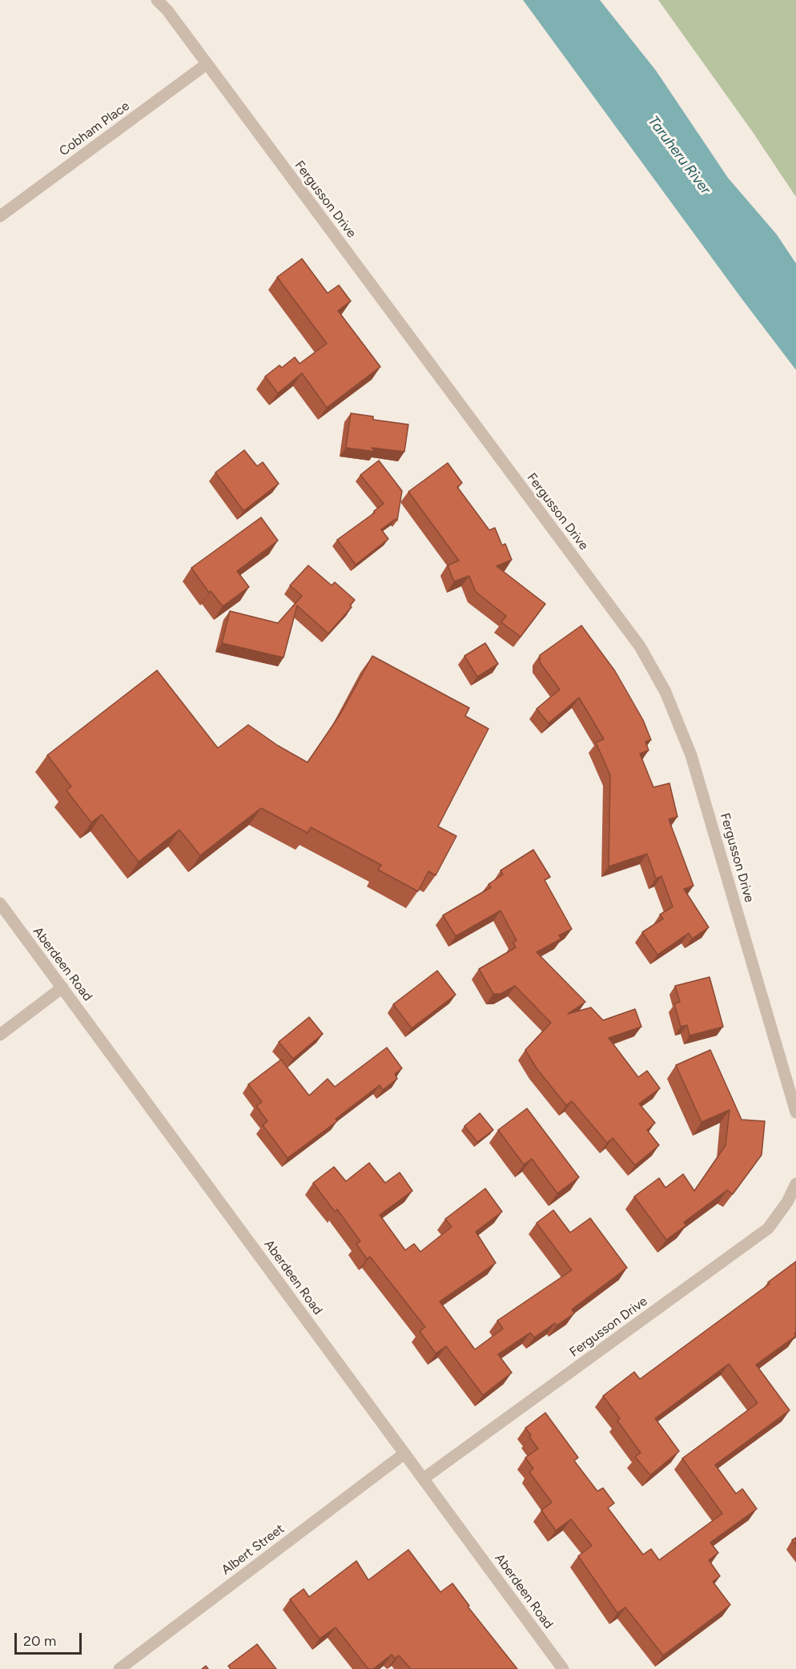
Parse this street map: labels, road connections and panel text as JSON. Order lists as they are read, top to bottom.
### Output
{
  "streets": {
    "street": [
      "Cobham Place",
      "Fergusson Drive",
      "Aberdeen Road",
      "Albert Street"
    ]
  },
  "crossings": [
    ["Cobham Place", "Fergusson Drive"],
    ["Fergusson Drive", "Aberdeen Road"],
    ["Aberdeen Road", "Albert Street"]
  ],
  "water": ["Taruheru River"],
  "scale_bar": "20 m"
}
